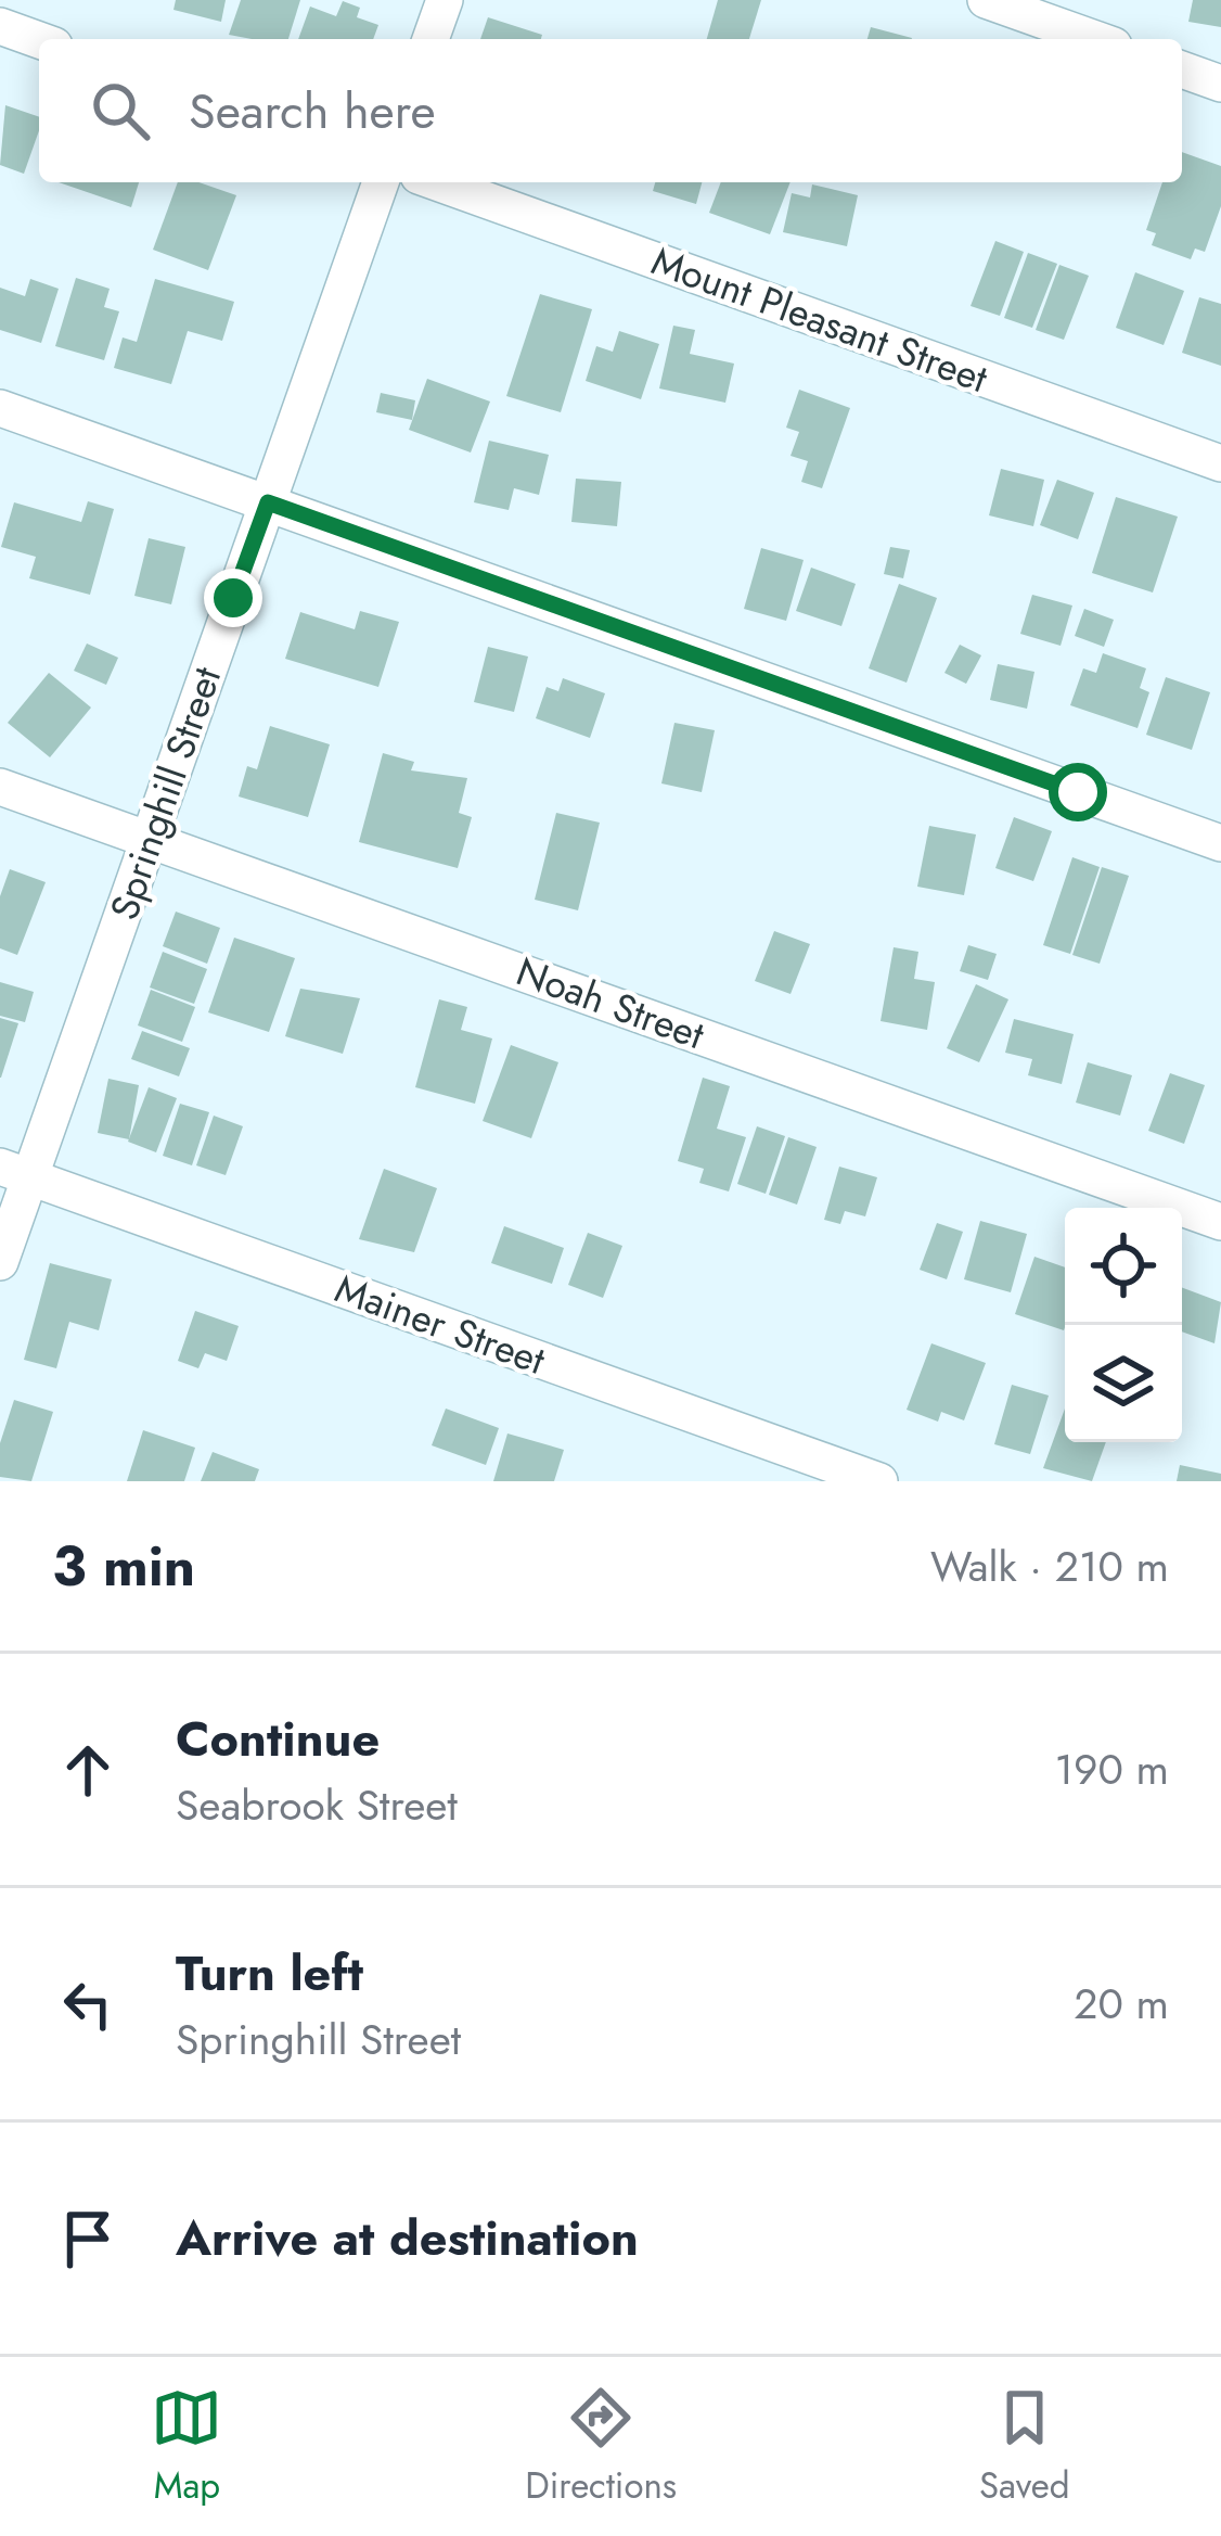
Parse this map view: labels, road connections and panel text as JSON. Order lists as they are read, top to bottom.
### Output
{
  "streets": {
    "street": [
      "Mount Pleasant Street",
      "Springhill Street",
      "Noah Street",
      "Mainer Street"
    ]
  },
  "crossings": [
    ["Springhill Street", "Noah Street"],
    ["Springhill Street", "Mainer Street"]
  ],
  "page": {
    "search": "Search here",
    "heading": ["3 min", "Walk · 210 m"],
    "list": [
      ["Continue", "Seabrook Street", "190 m"],
      ["Turn left", "Springhill Street", "20 m"],
      "Arrive at destination"
    ],
    "nav": ["Map", "Directions", "Saved"]
  }
}
